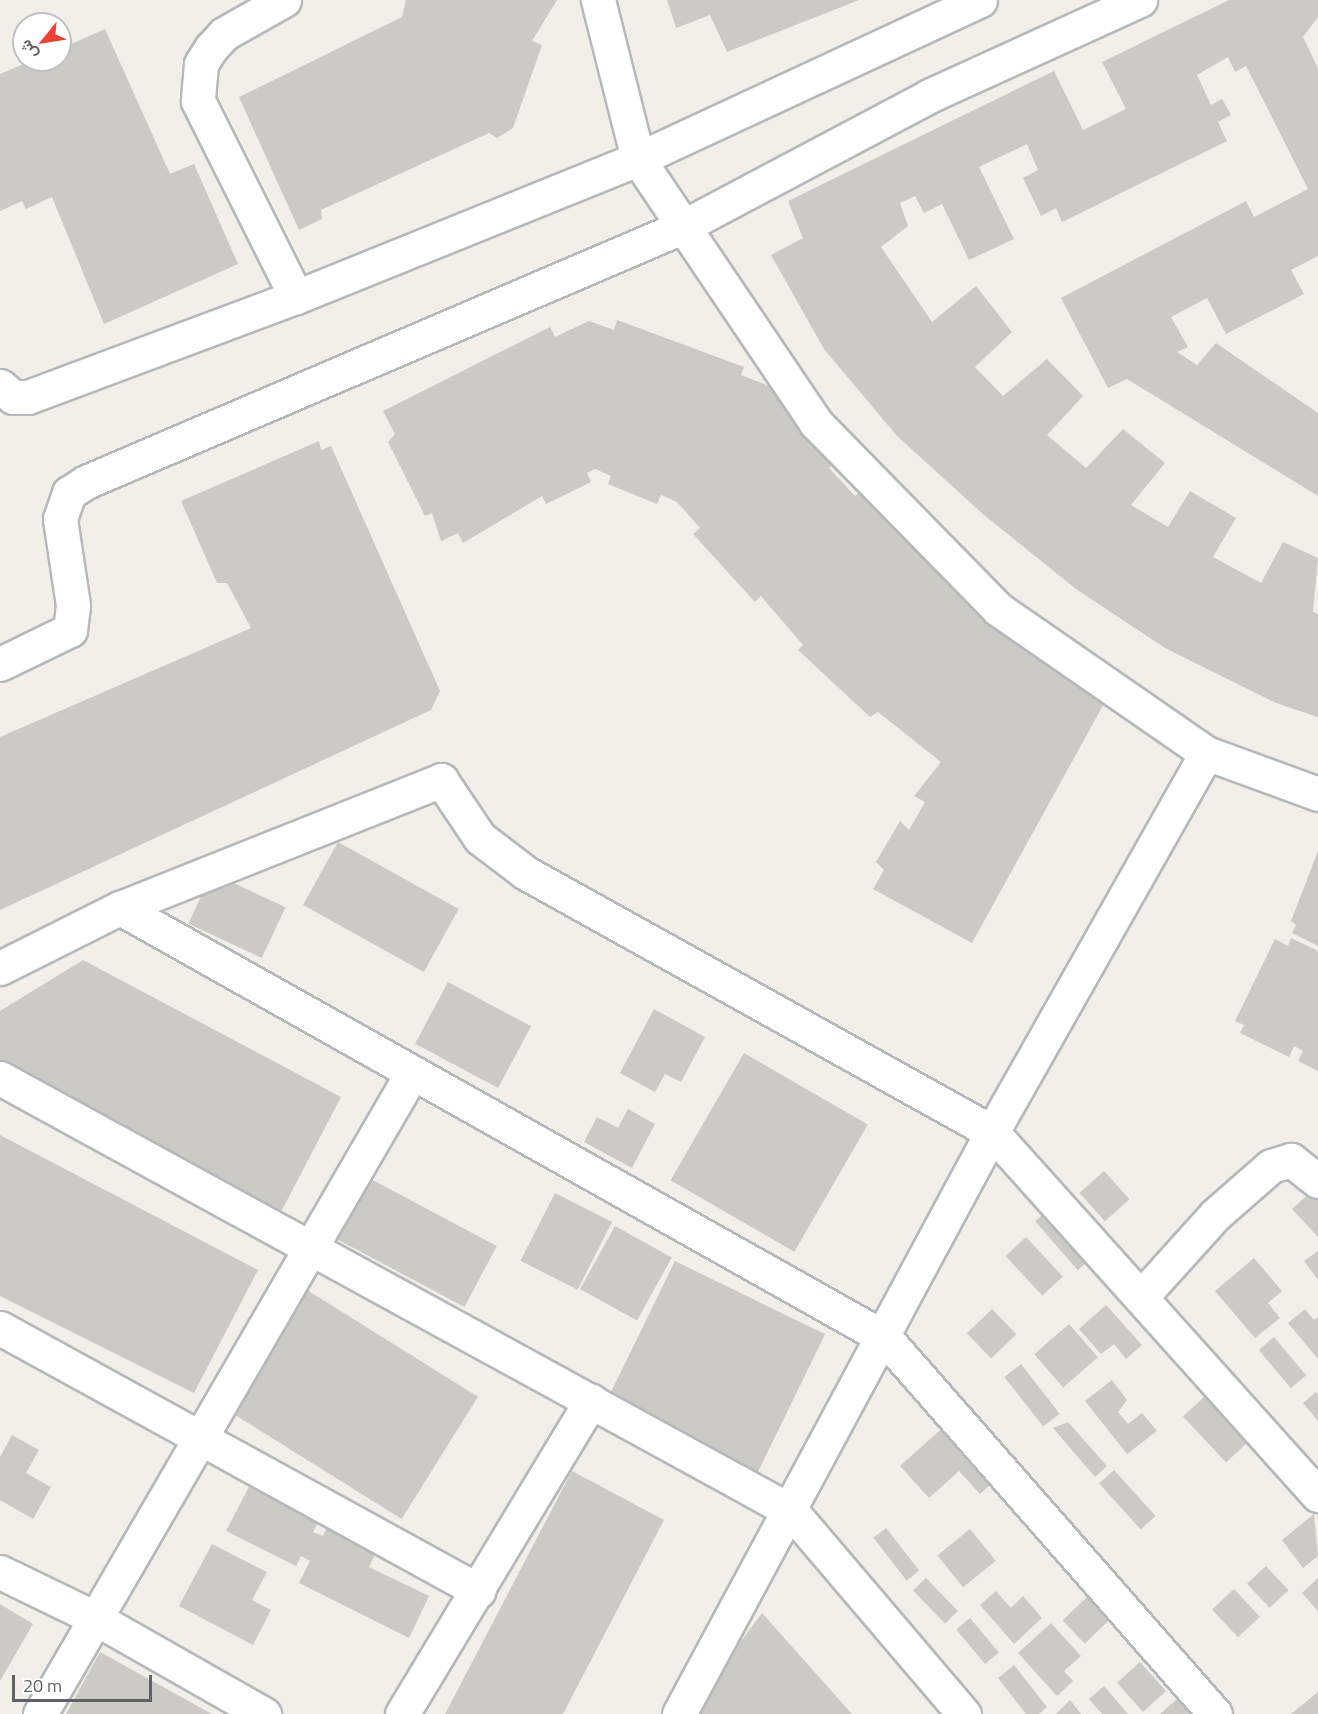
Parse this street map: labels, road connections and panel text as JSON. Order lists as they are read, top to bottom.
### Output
{
  "scale_bar": "20 m",
  "north": "bottom left"
}
